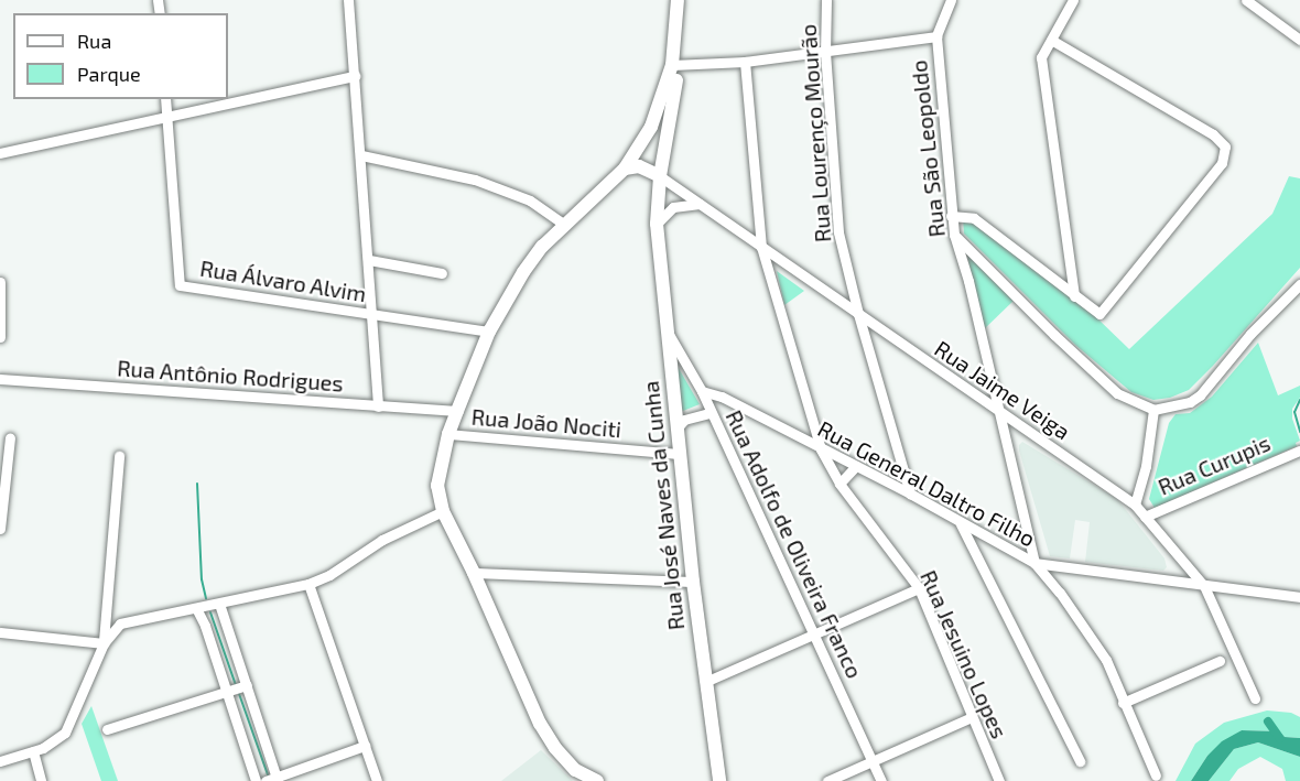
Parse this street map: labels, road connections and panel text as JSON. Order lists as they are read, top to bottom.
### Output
{
  "streets": {
    "main road": ["Rua José Naves da Cunha"],
    "street": [
      "Rua Lourenço Mourão",
      "Rua São Leopoldo",
      "Rua Álvaro Alvim",
      "Rua Antônio Rodrigues",
      "Rua Jaime Veiga",
      "Rua João Nociti",
      "Rua Curupis",
      "Rua General Daltro Filho",
      "Rua Adolfo de Oliveira Franco",
      "Rua Jesuino Lopes"
    ]
  },
  "crossings": [
    ["Rua Lourenço Mourão", "Rua Jaime Veiga"],
    ["Rua Lourenço Mourão", "Rua General Daltro Filho"],
    ["Rua São Leopoldo", "Rua Jaime Veiga"],
    ["Rua São Leopoldo", "Rua General Daltro Filho"],
    ["Rua Jaime Veiga", "Rua Curupis"],
    ["Rua Jaime Veiga", "Rua General Daltro Filho"],
    ["Rua Jaime Veiga", "Rua José Naves da Cunha"],
    ["Rua Jaime Veiga", "Rua Jesuino Lopes"],
    ["Rua João Nociti", "Rua José Naves da Cunha"],
    ["Rua General Daltro Filho", "Rua Adolfo de Oliveira Franco"],
    ["Rua General Daltro Filho", "Rua Jesuino Lopes"],
    ["Rua José Naves da Cunha", "Rua Adolfo de Oliveira Franco"]
  ],
  "legend": ["Rua", "Parque"]
}
